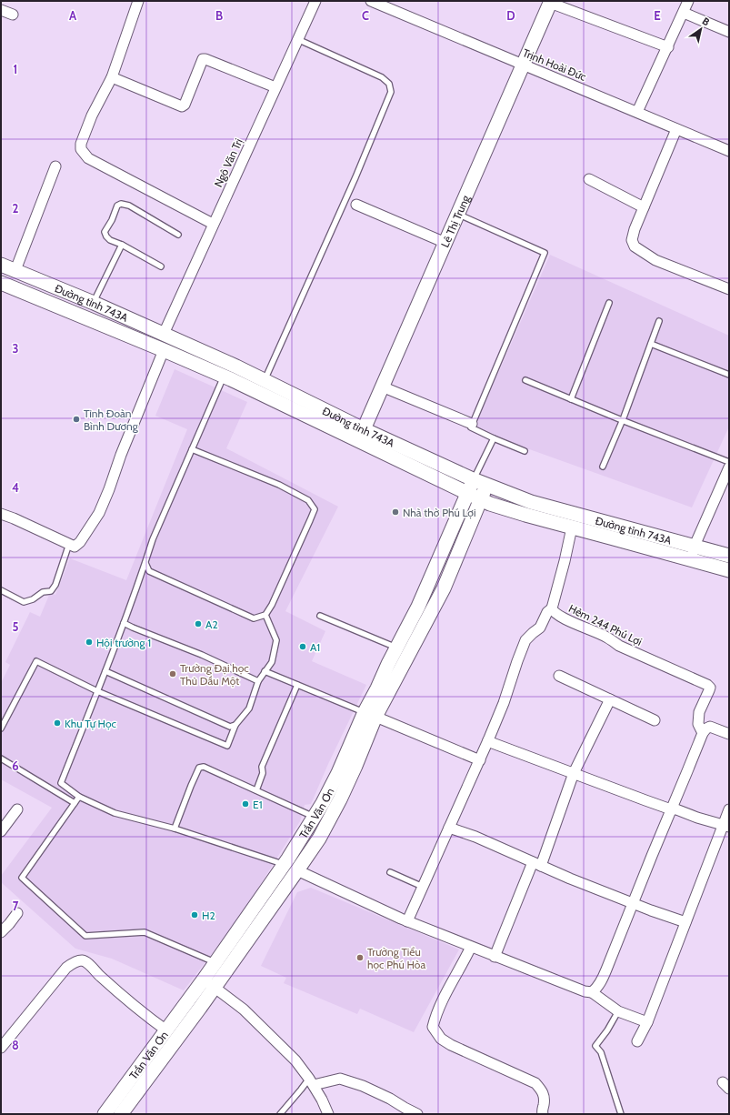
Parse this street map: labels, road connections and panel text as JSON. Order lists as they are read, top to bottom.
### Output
{
  "streets": {
    "street": [
      "Trịnh Hoài Đức",
      "Ngô Văn Trị",
      "Lê Thị Trung",
      "Đường tỉnh 743A",
      "Hẻm 244 Phú Lợi",
      "Trần Văn Ơn"
    ]
  },
  "crossings": [
    ["Trịnh Hoài Đức", "Lê Thị Trung"],
    ["Ngô Văn Trị", "Đường tỉnh 743A"],
    ["Lê Thị Trung", "Đường tỉnh 743A"],
    ["Đường tỉnh 743A", "Hẻm 244 Phú Lợi"],
    ["Đường tỉnh 743A", "Trần Văn Ơn"]
  ],
  "places": [
    "Tỉnh Đoàn Bình Dương",
    "Nhà thờ Phú Lợi",
    "A2",
    "Hội trường 1",
    "A1",
    "Trường Đại học Thủ Dầu Một",
    "Khu Tự Học",
    "E1",
    "H2",
    "Trường Tiểu học Phú Hòa"
  ],
  "north": "top right",
  "grid": {
    "columns": [
      "A",
      "B",
      "C",
      "D",
      "E"
    ],
    "rows": [
      "1",
      "2",
      "3",
      "4",
      "5",
      "6",
      "7",
      "8"
    ]
  }
}
